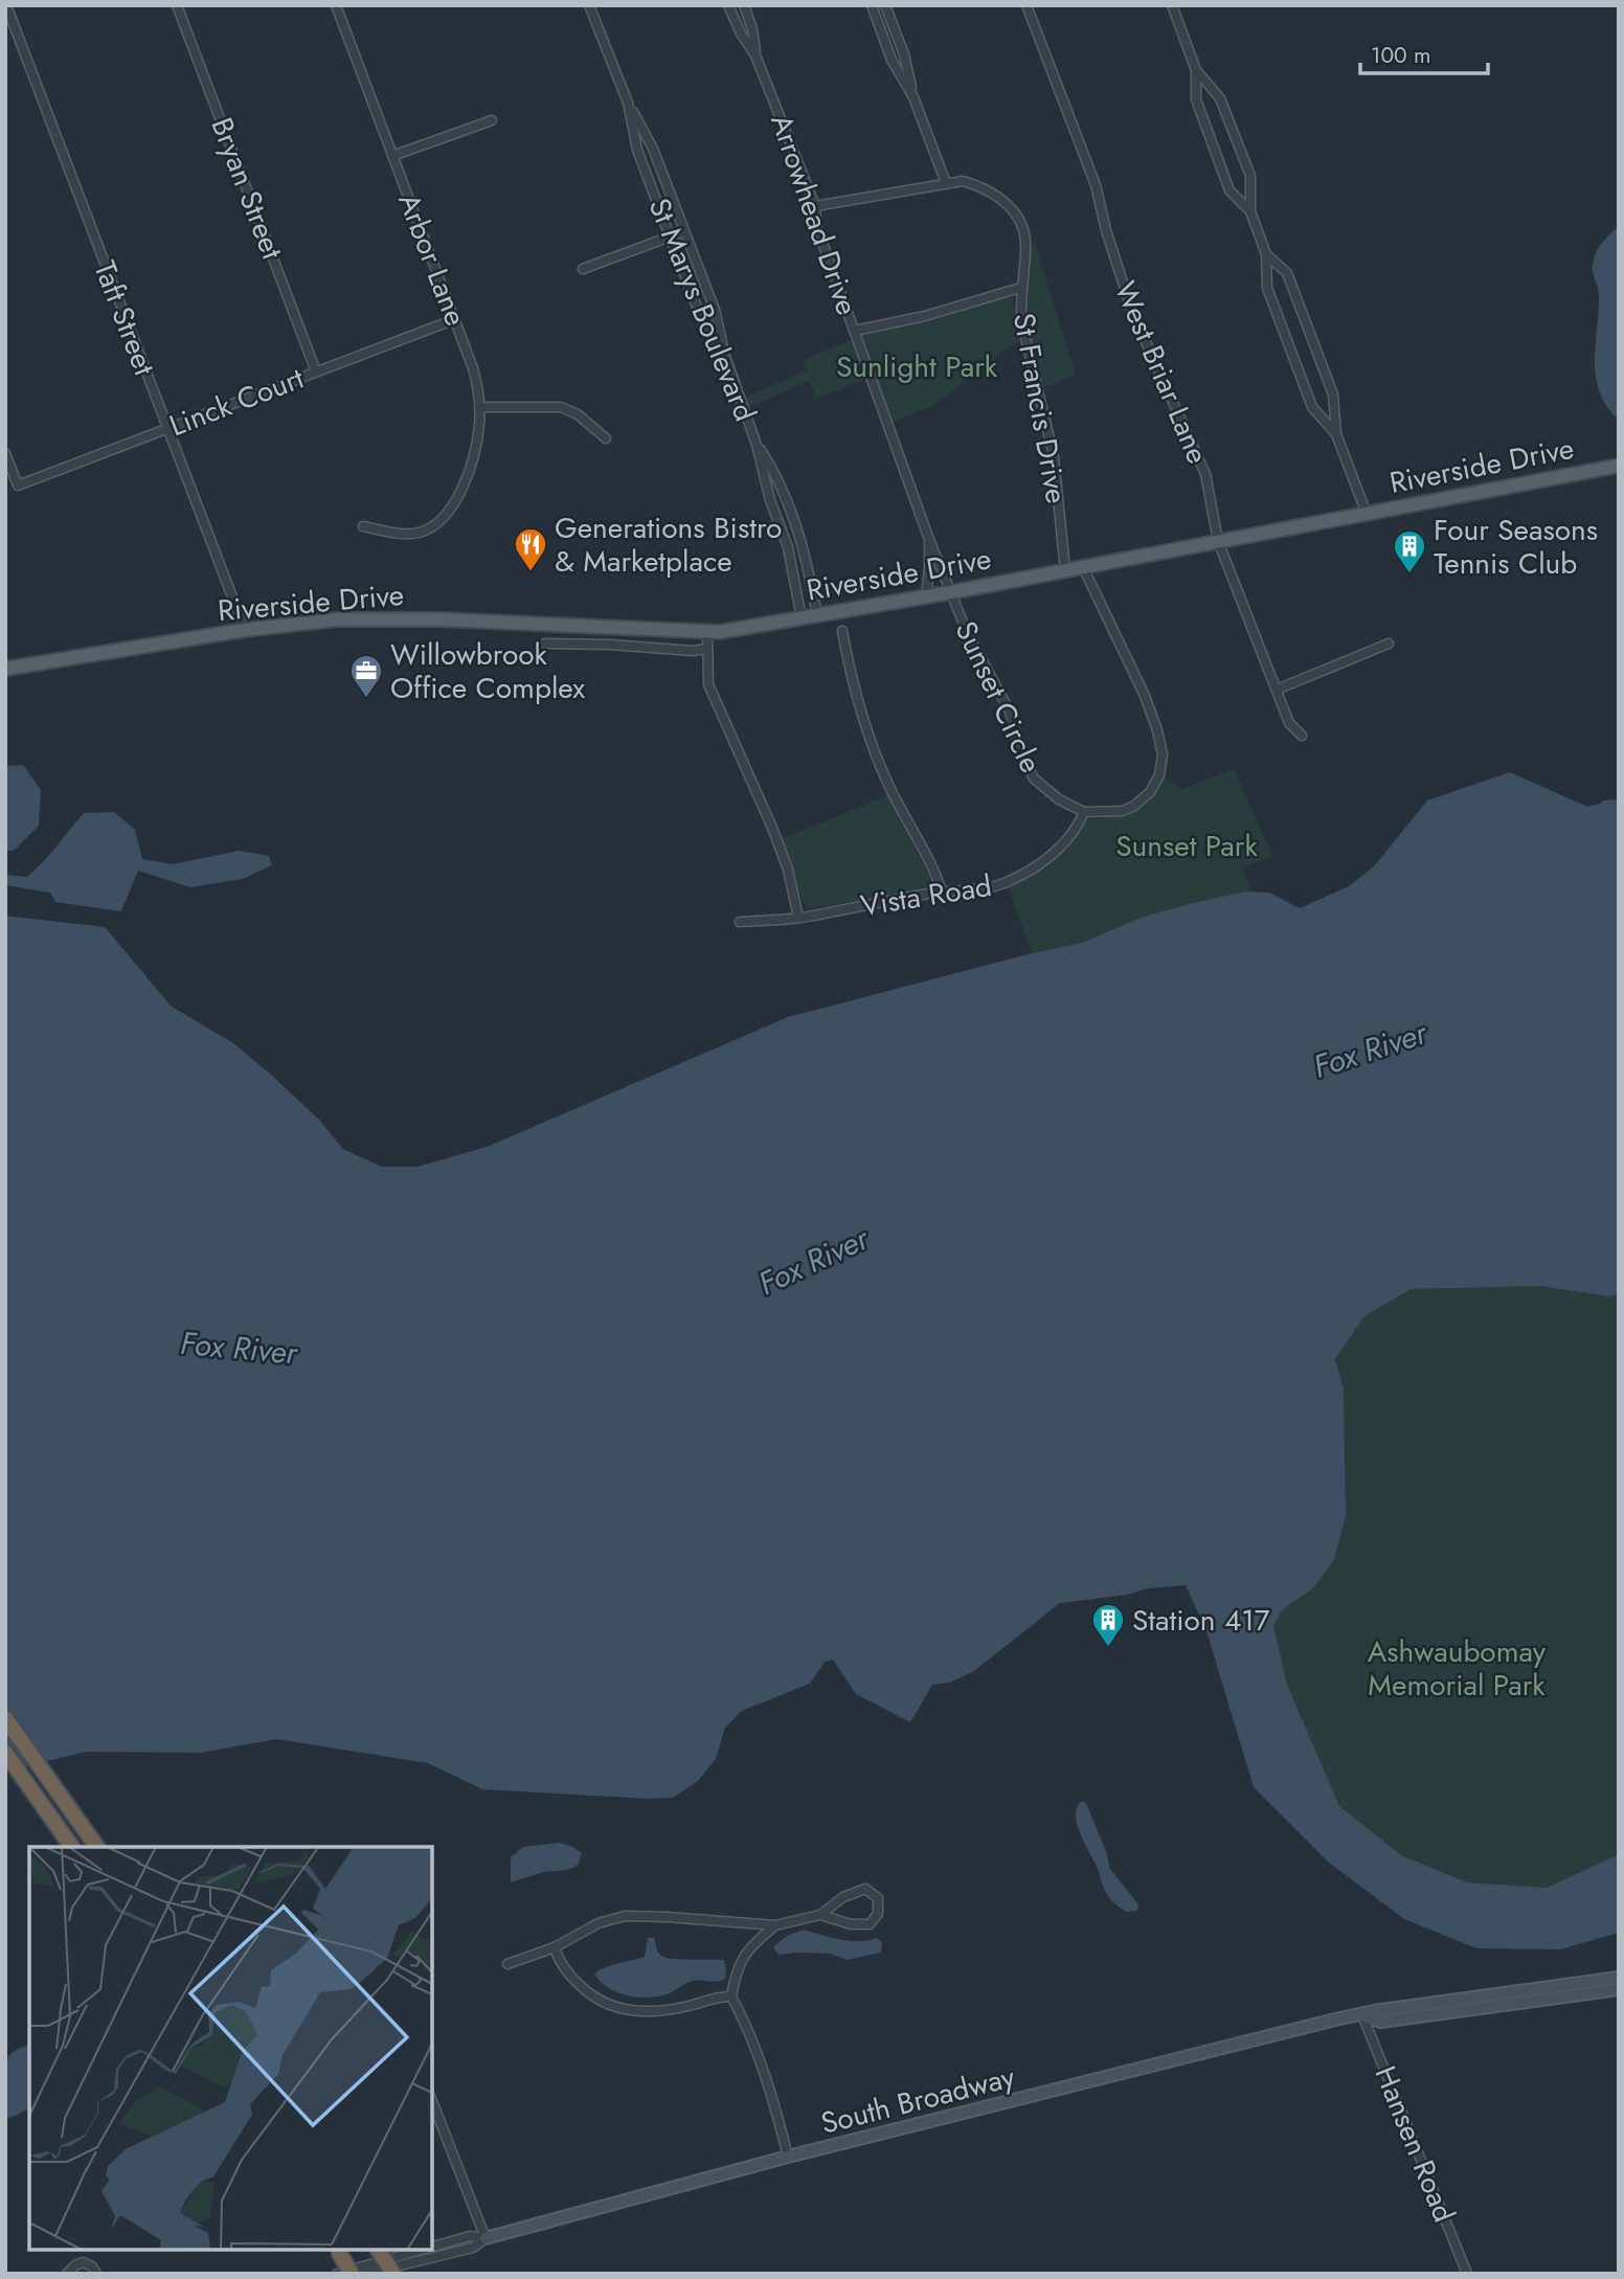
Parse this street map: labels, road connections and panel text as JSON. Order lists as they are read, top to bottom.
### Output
{
  "streets": {
    "main road": ["Riverside Drive"],
    "street": [
      "Bryan Street",
      "Arrowhead Drive",
      "Arbor Lane",
      "St Marys Boulevard",
      "Taft Street",
      "West Briar Lane",
      "Linck Court",
      "St Francis Drive",
      "Sunset Circle",
      "Vista Road",
      "South Broadway",
      "Hansen Road"
    ]
  },
  "crossings": [
    ["Bryan Street", "Linck Court"],
    ["Arrowhead Drive", "St Francis Drive"],
    ["Arrowhead Drive", "Riverside Drive"],
    ["Arrowhead Drive", "Sunset Circle"],
    ["Arbor Lane", "Linck Court"],
    ["St Marys Boulevard", "Riverside Drive"],
    ["Taft Street", "Linck Court"],
    ["Taft Street", "Riverside Drive"],
    ["West Briar Lane", "Riverside Drive"],
    ["St Francis Drive", "Riverside Drive"],
    ["Riverside Drive", "Sunset Circle"],
    ["Sunset Circle", "Vista Road"],
    ["South Broadway", "Hansen Road"]
  ],
  "water": ["Fox River"],
  "parks": ["Sunlight Park", "Sunset Park", "Ashwaubomay Memorial Park"],
  "places": {
    "restaurant": ["Generations Bistro & Marketplace"],
    "building": ["Four Seasons Tennis Club", "Station 417"],
    "office": ["Willowbrook Office Complex"]
  },
  "scale_bar": "100 m"
}
